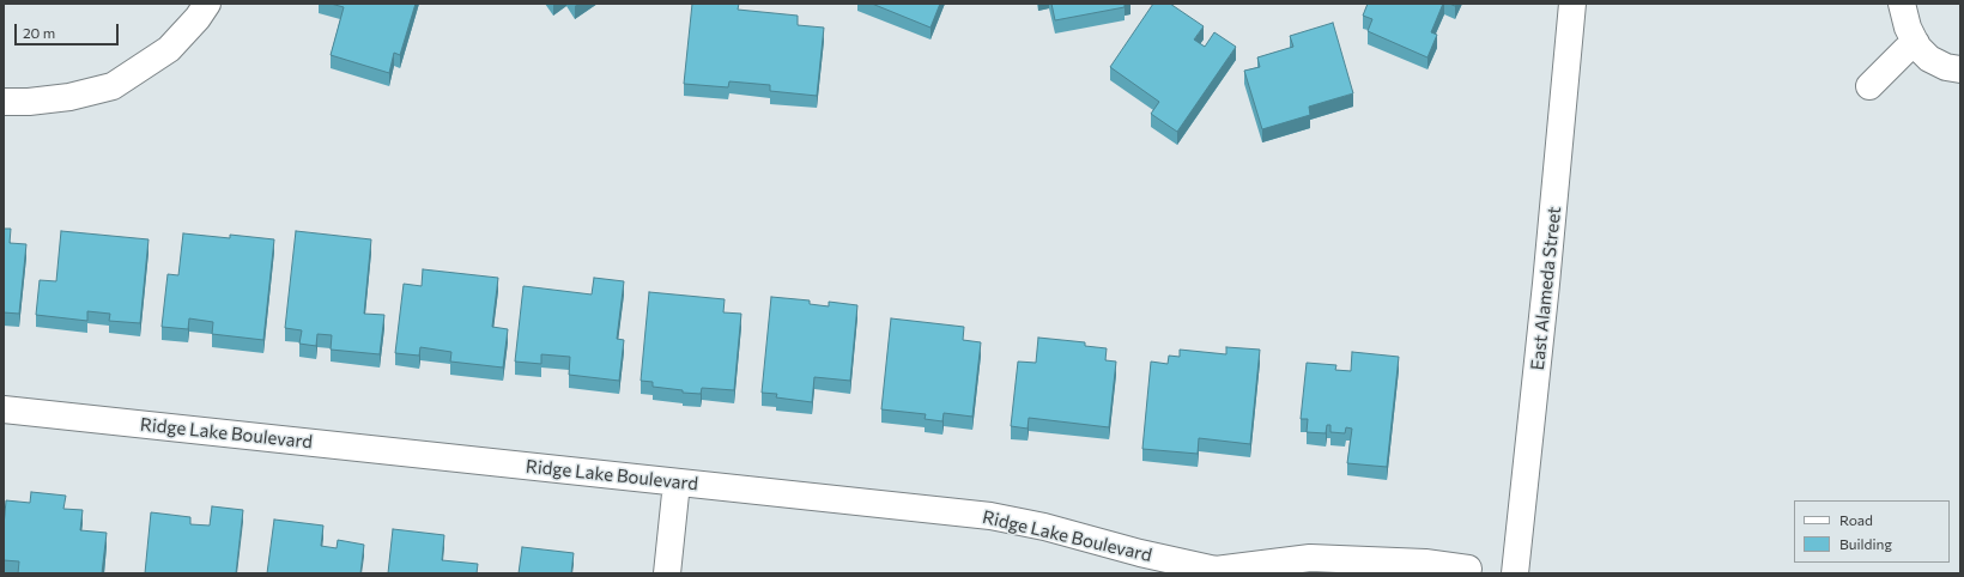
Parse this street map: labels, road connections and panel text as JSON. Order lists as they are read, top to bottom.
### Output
{
  "streets": {
    "street": ["East Alameda Street", "Ridge Lake Boulevard"]
  },
  "legend": ["Road", "Building"],
  "scale_bar": "20 m"
}
